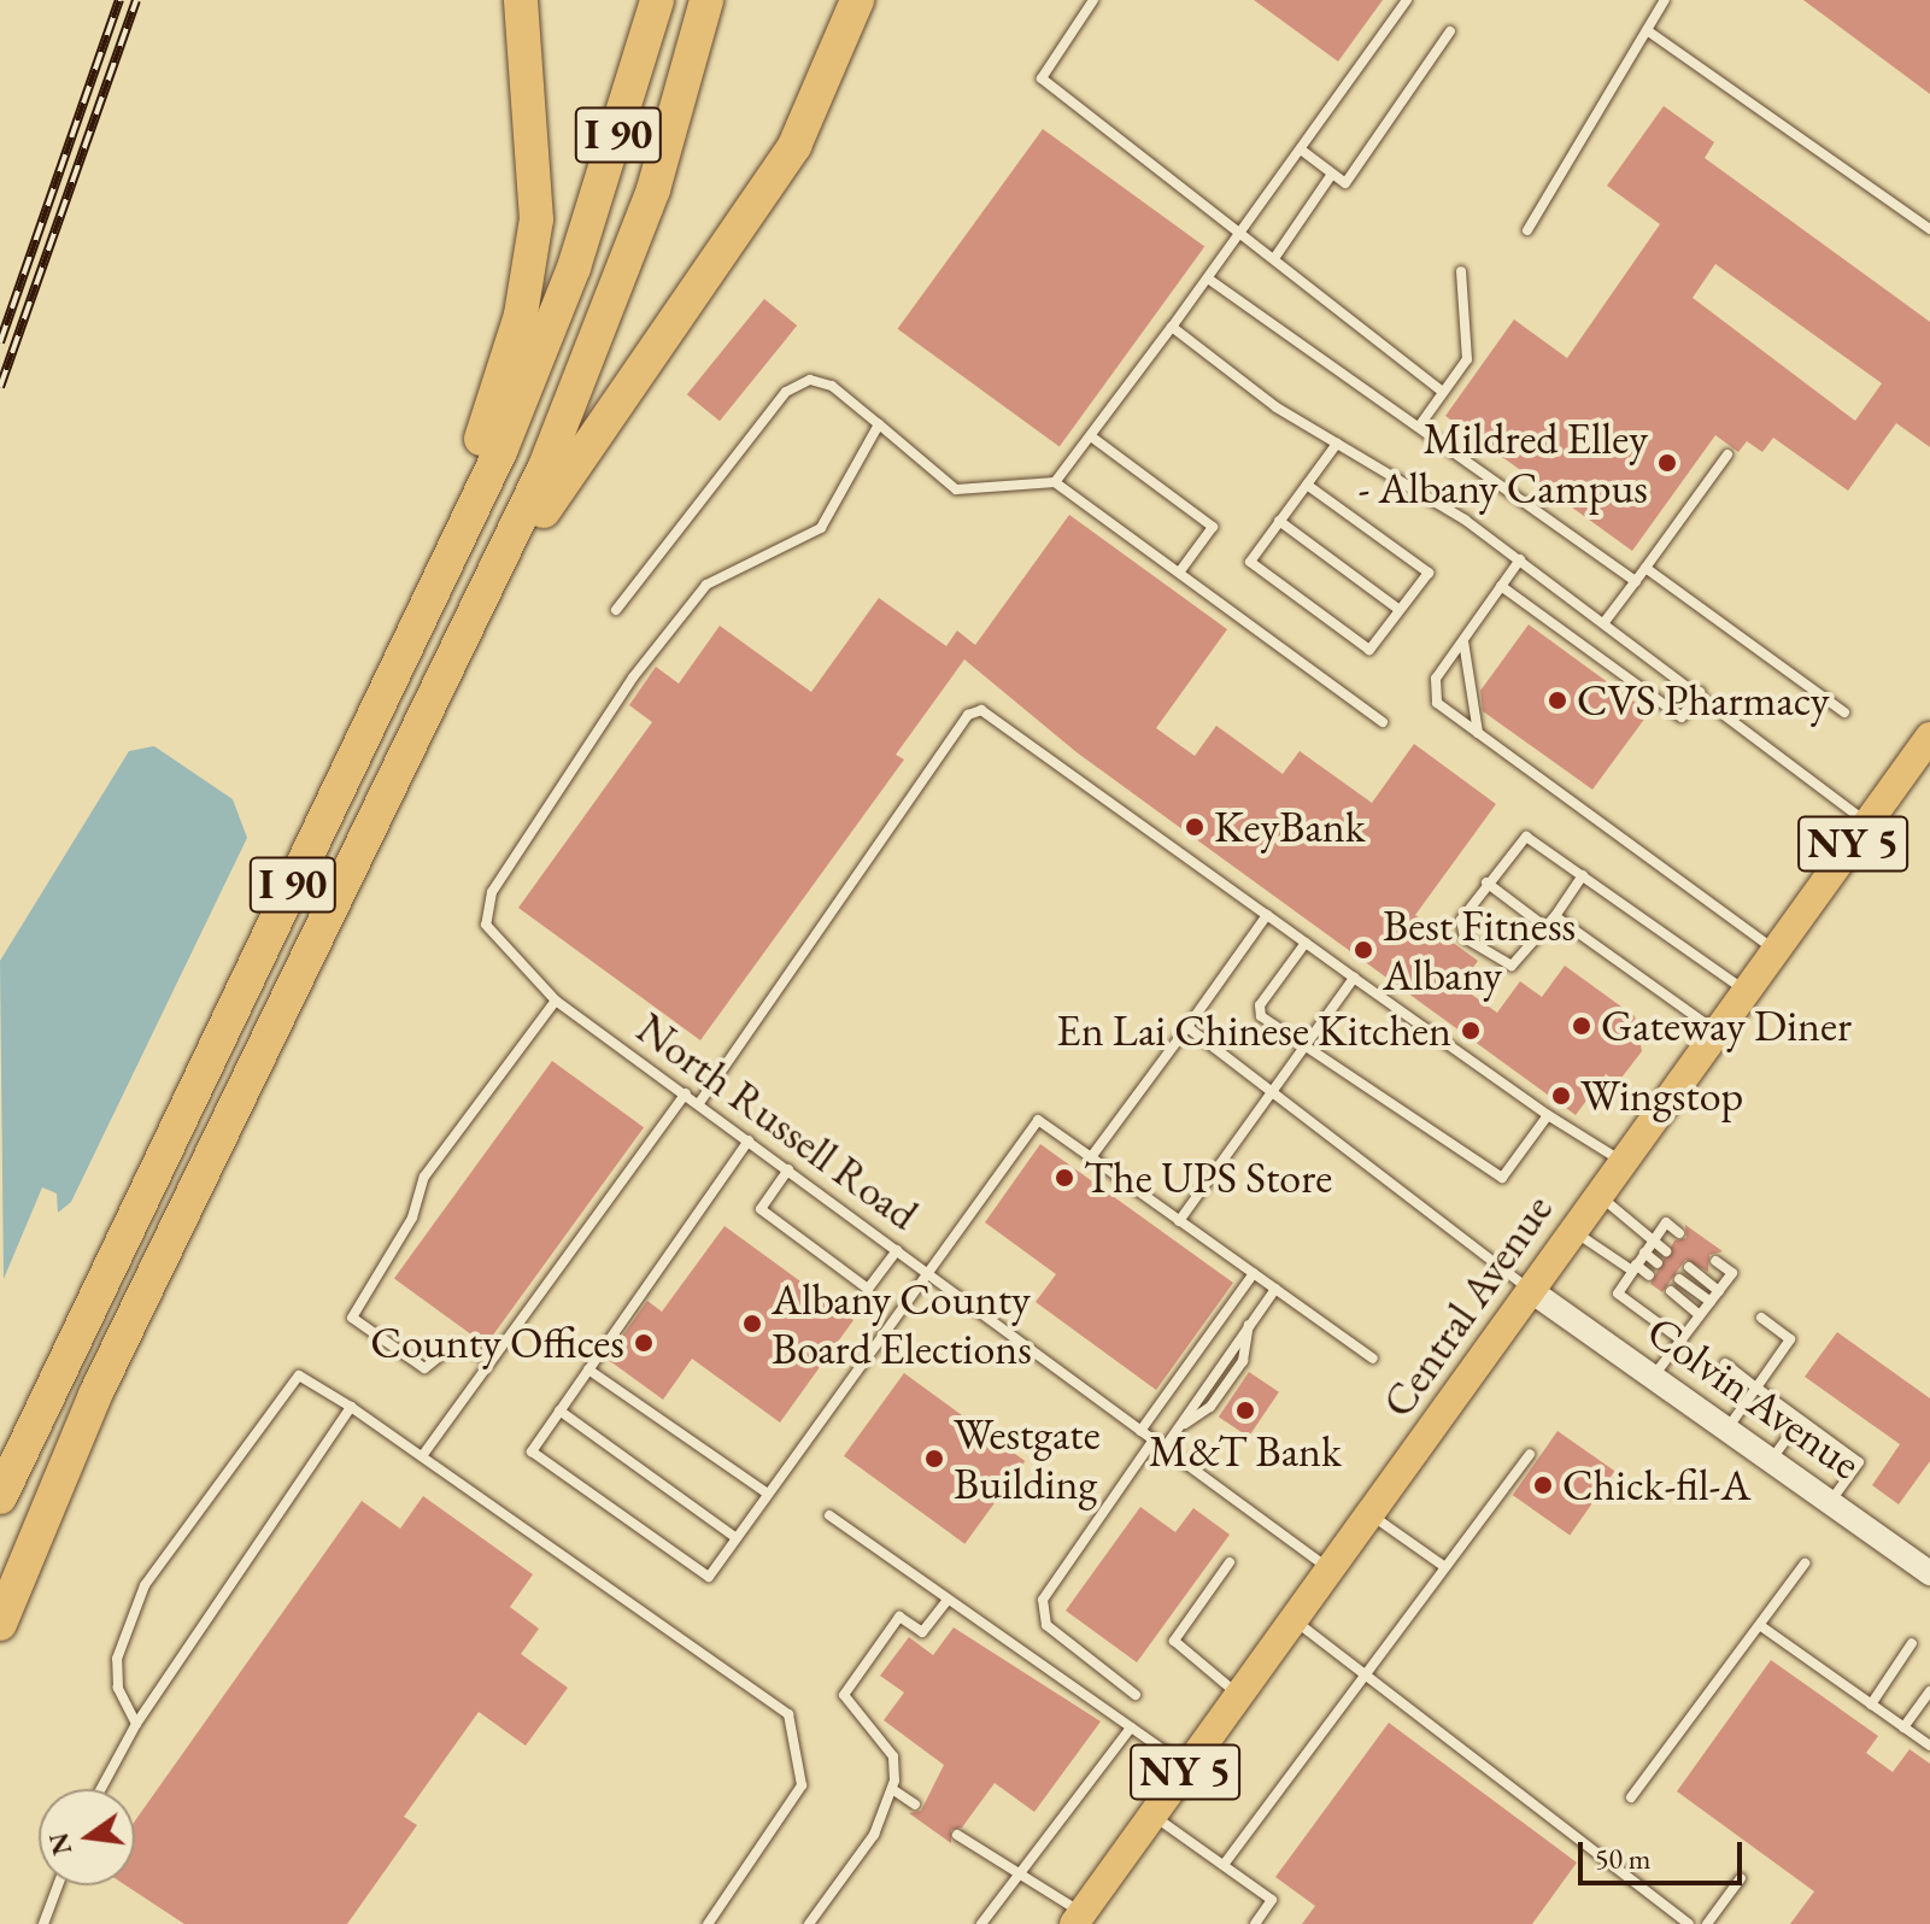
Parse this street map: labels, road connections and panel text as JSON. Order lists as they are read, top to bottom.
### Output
{
  "streets": {
    "highway": ["I 90"],
    "main road": ["NY 5", "Central Avenue"],
    "street": ["Colvin Avenue"],
    "lane": ["North Russell Road"]
  },
  "crossings": [
    ["North Russell Road", "Central Avenue"],
    ["Central Avenue", "Colvin Avenue"]
  ],
  "places": [
    "Mildred Elley - Albany Campus",
    "CVS Pharmacy",
    "KeyBank",
    "Best Fitness Albany",
    "Gateway Diner",
    "En Lai Chinese Kitchen",
    "Wingstop",
    "The UPS Store",
    "Albany County Board Elections",
    "County Offices",
    "M&T Bank",
    "Westgate Building",
    "Chick-fil-A"
  ],
  "scale_bar": "50 m",
  "north": "left"
}
